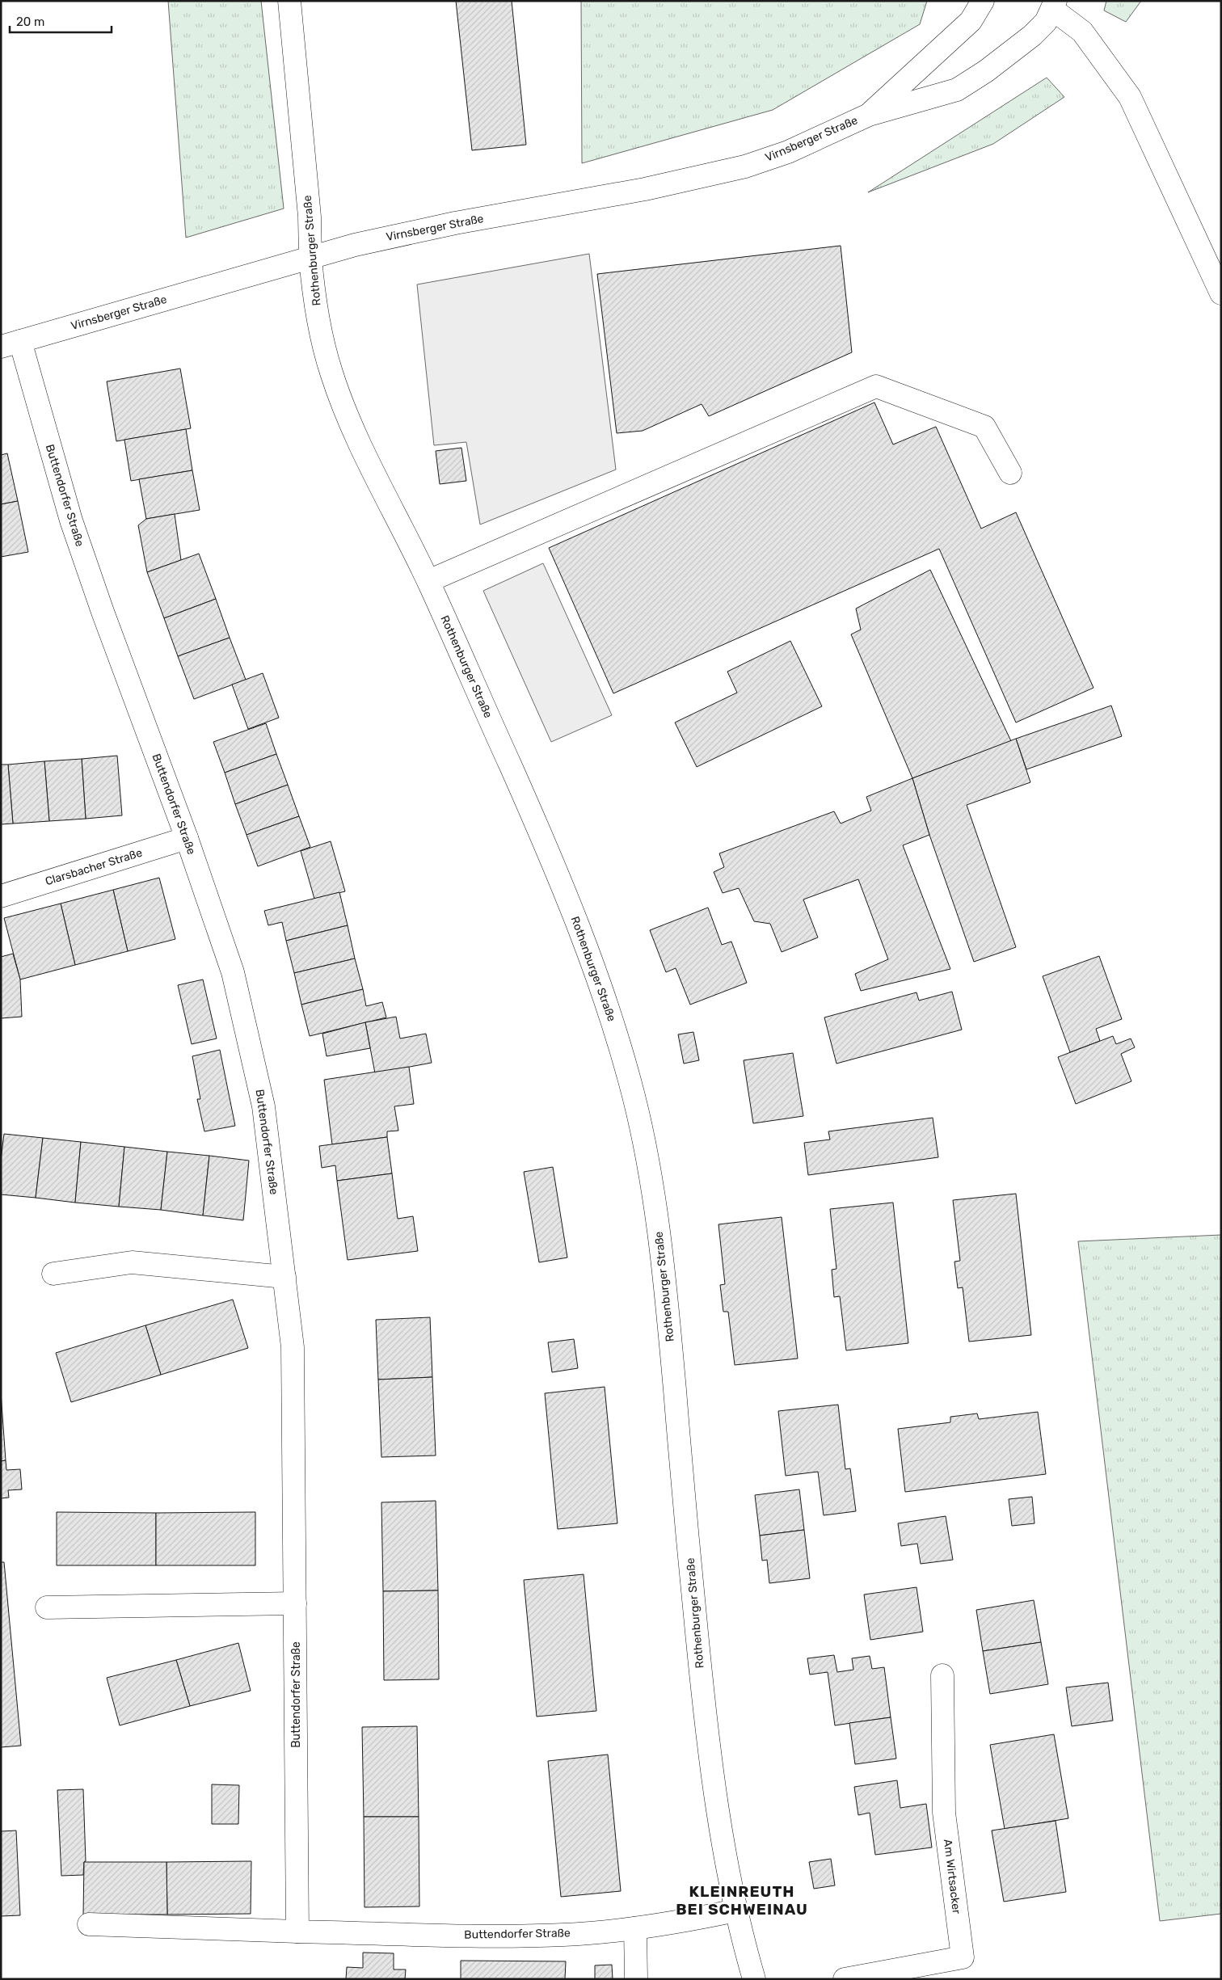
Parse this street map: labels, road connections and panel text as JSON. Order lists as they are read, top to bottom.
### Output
{
  "streets": {
    "main road": [
      "Virnsberger Straße",
      "Rothenburger Straße",
      "Buttendorfer Straße",
      "Clarsbacher Straße",
      "Am Wirtsacker"
    ]
  },
  "crossings": [
    ["Virnsberger Straße", "Rothenburger Straße"],
    ["Virnsberger Straße", "Buttendorfer Straße"],
    ["Rothenburger Straße", "Buttendorfer Straße"],
    ["Buttendorfer Straße", "Clarsbacher Straße"]
  ],
  "districts": ["KLEINREUTH BEI SCHWEINAU"],
  "scale_bar": "20 m"
}
